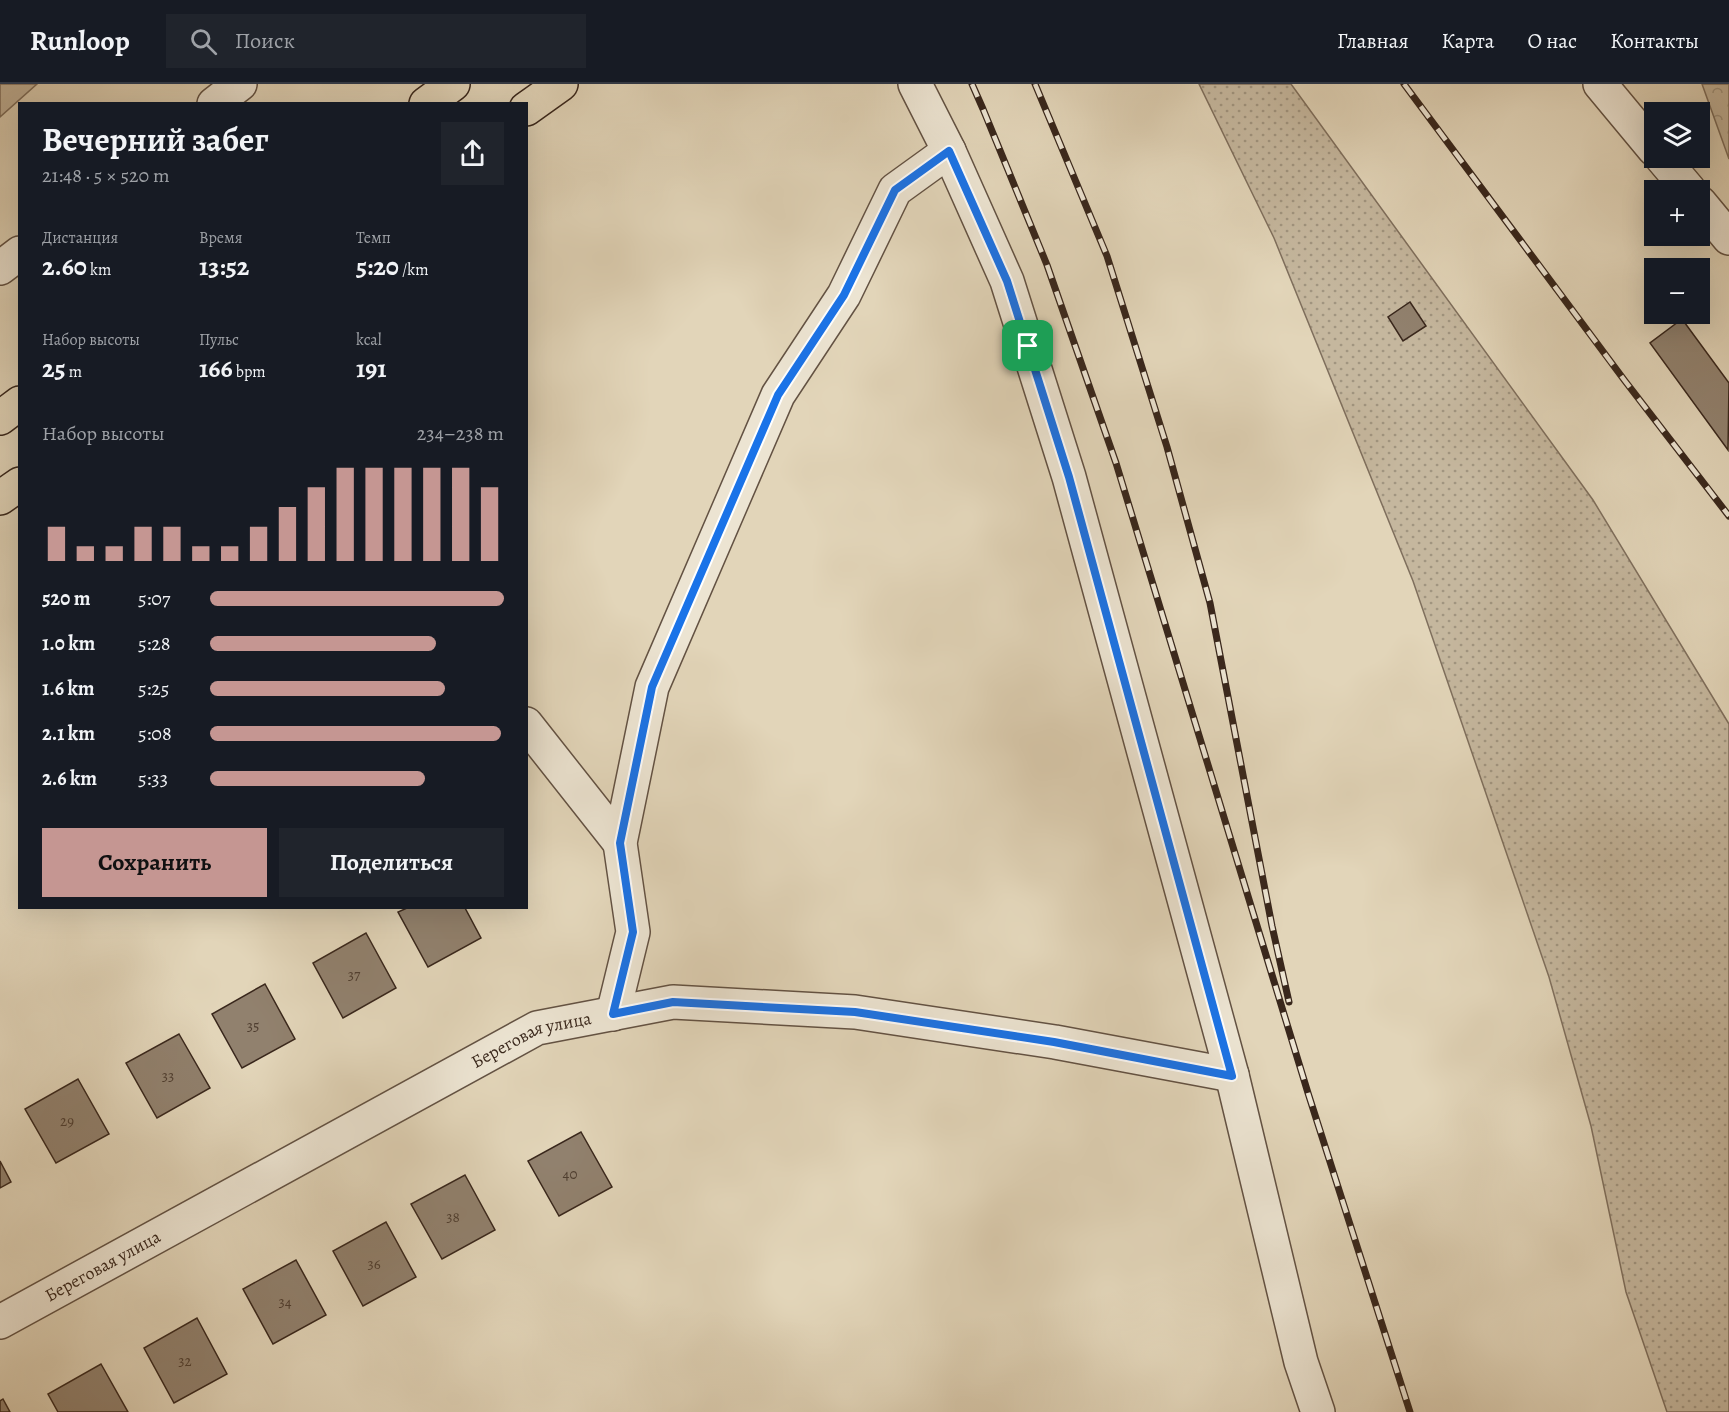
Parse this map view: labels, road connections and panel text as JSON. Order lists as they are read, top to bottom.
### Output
{
  "streets": {
    "street": ["Береговая улица"]
  },
  "house_numbers": [
    "37",
    "35",
    "33",
    "29",
    "40",
    "38",
    "36",
    "34",
    "32"
  ],
  "page": {
    "header": "Runloop",
    "search": "Поиск",
    "nav": [
      "Главная",
      "Карта",
      "О нас",
      "Контакты"
    ],
    "map_buttons": ["+", "−"],
    "heading": ["Вечерний забег", "21:48 · 5 × 520 m"],
    "stats": [
      ["Дистанция", "2.60 km"],
      ["Время", "13:52"],
      ["Темп", "5:20 /km"],
      ["Набор высоты", "25 m"],
      ["Пульс", "166 bpm"],
      ["kcal", "191"]
    ],
    "chart": ["Набор высоты", "234–238 m"],
    "list": [
      {
        "name": "520 m",
        "note": "5:07"
      },
      {
        "name": "1.0 km",
        "note": "5:28"
      },
      {
        "name": "1.6 km",
        "note": "5:25"
      },
      {
        "name": "2.1 km",
        "note": "5:08"
      },
      {
        "name": "2.6 km",
        "note": "5:33"
      }
    ],
    "buttons": ["Сохранить", "Поделиться"]
  }
}
